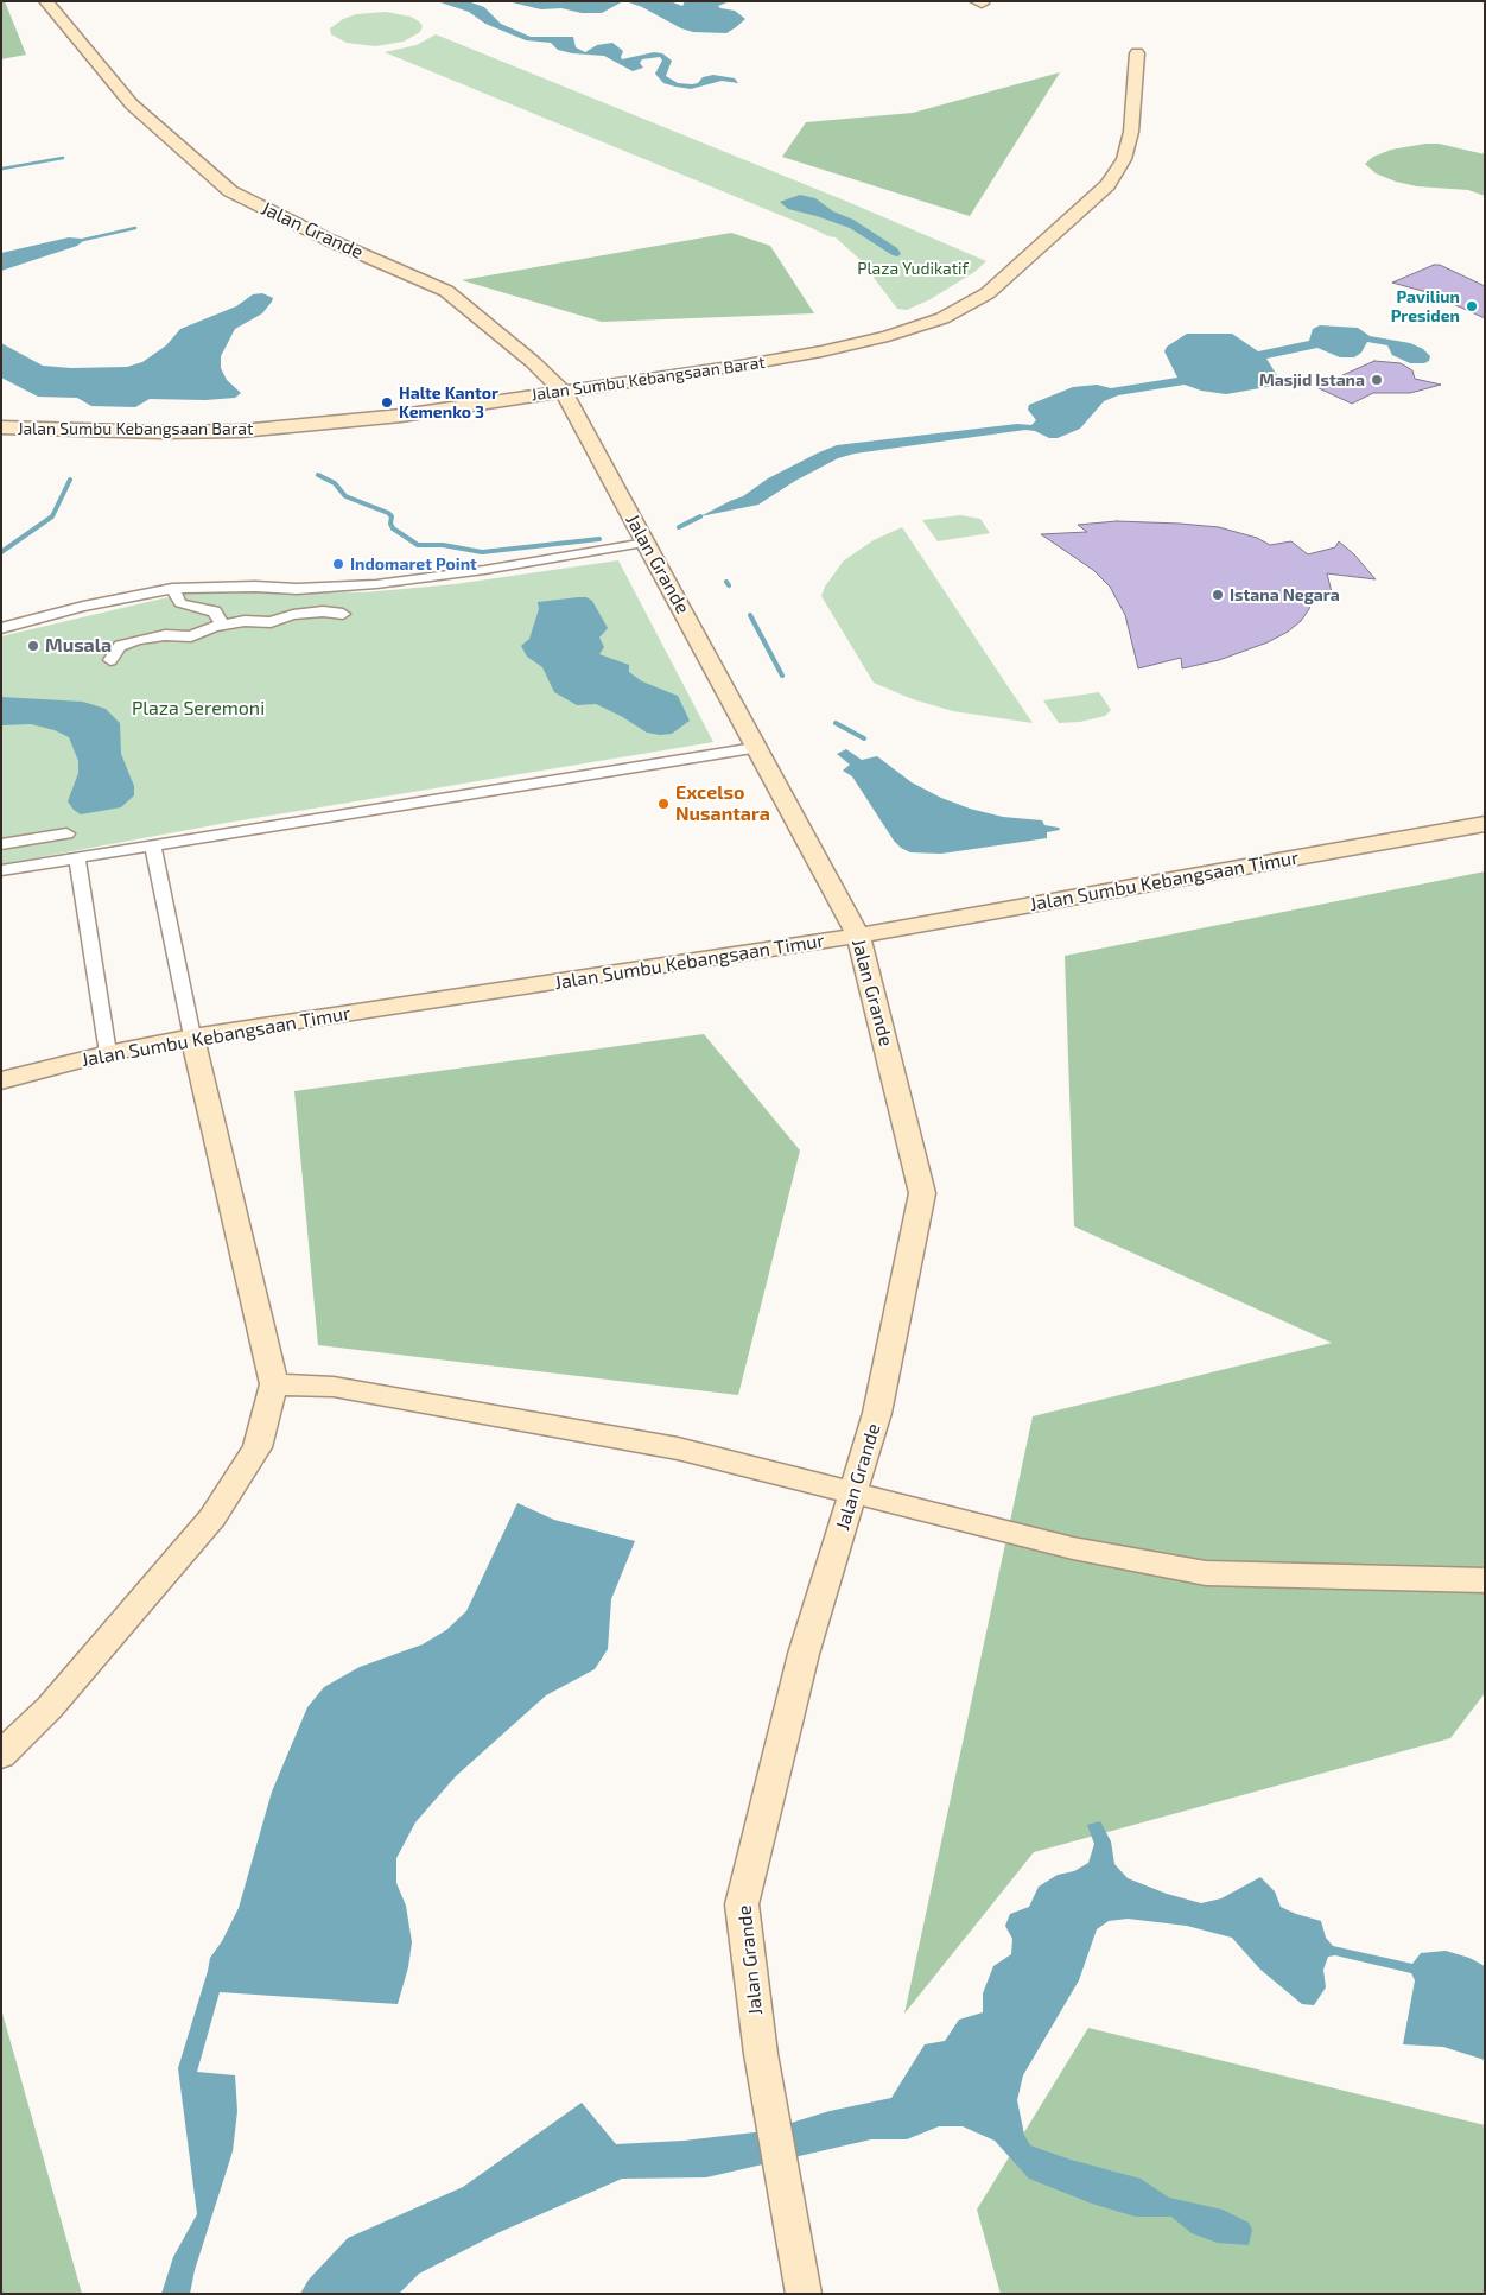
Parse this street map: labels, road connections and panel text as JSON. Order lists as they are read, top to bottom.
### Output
{
  "streets": {
    "street": ["Jalan Grande", "Jalan Sumbu Kebangsaan Barat", "Jalan Sumbu Kebangsaan Timur"]
  },
  "crossings": [
    ["Jalan Grande", "Jalan Sumbu Kebangsaan Barat"],
    ["Jalan Grande", "Jalan Sumbu Kebangsaan Timur"]
  ],
  "parks": ["Plaza Yudikatif", "Plaza Seremoni"],
  "places": [
    "Paviliun Presiden",
    "Masjid Istana",
    "Halte Kantor Kemenko 3",
    "Indomaret Point",
    "Istana Negara",
    "Musala",
    "Excelso Nusantara"
  ]
}
